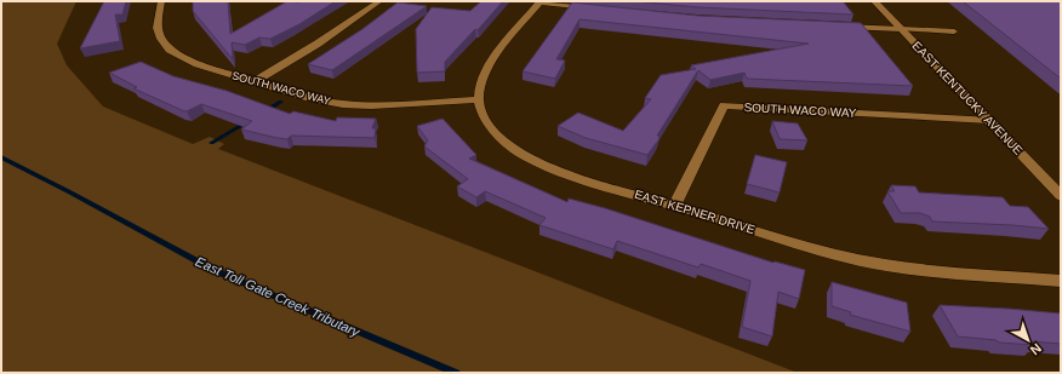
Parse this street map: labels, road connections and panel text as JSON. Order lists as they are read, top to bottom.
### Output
{
  "streets": {
    "street": ["SOUTH WACO WAY", "EAST KENTUCKY AVENUE", "EAST KEPNER DRIVE"]
  },
  "crossings": [
    ["SOUTH WACO WAY", "EAST KENTUCKY AVENUE"],
    ["SOUTH WACO WAY", "EAST KEPNER DRIVE"]
  ],
  "water": ["East Toll Gate Creek Tributary"],
  "north": "bottom right"
}
